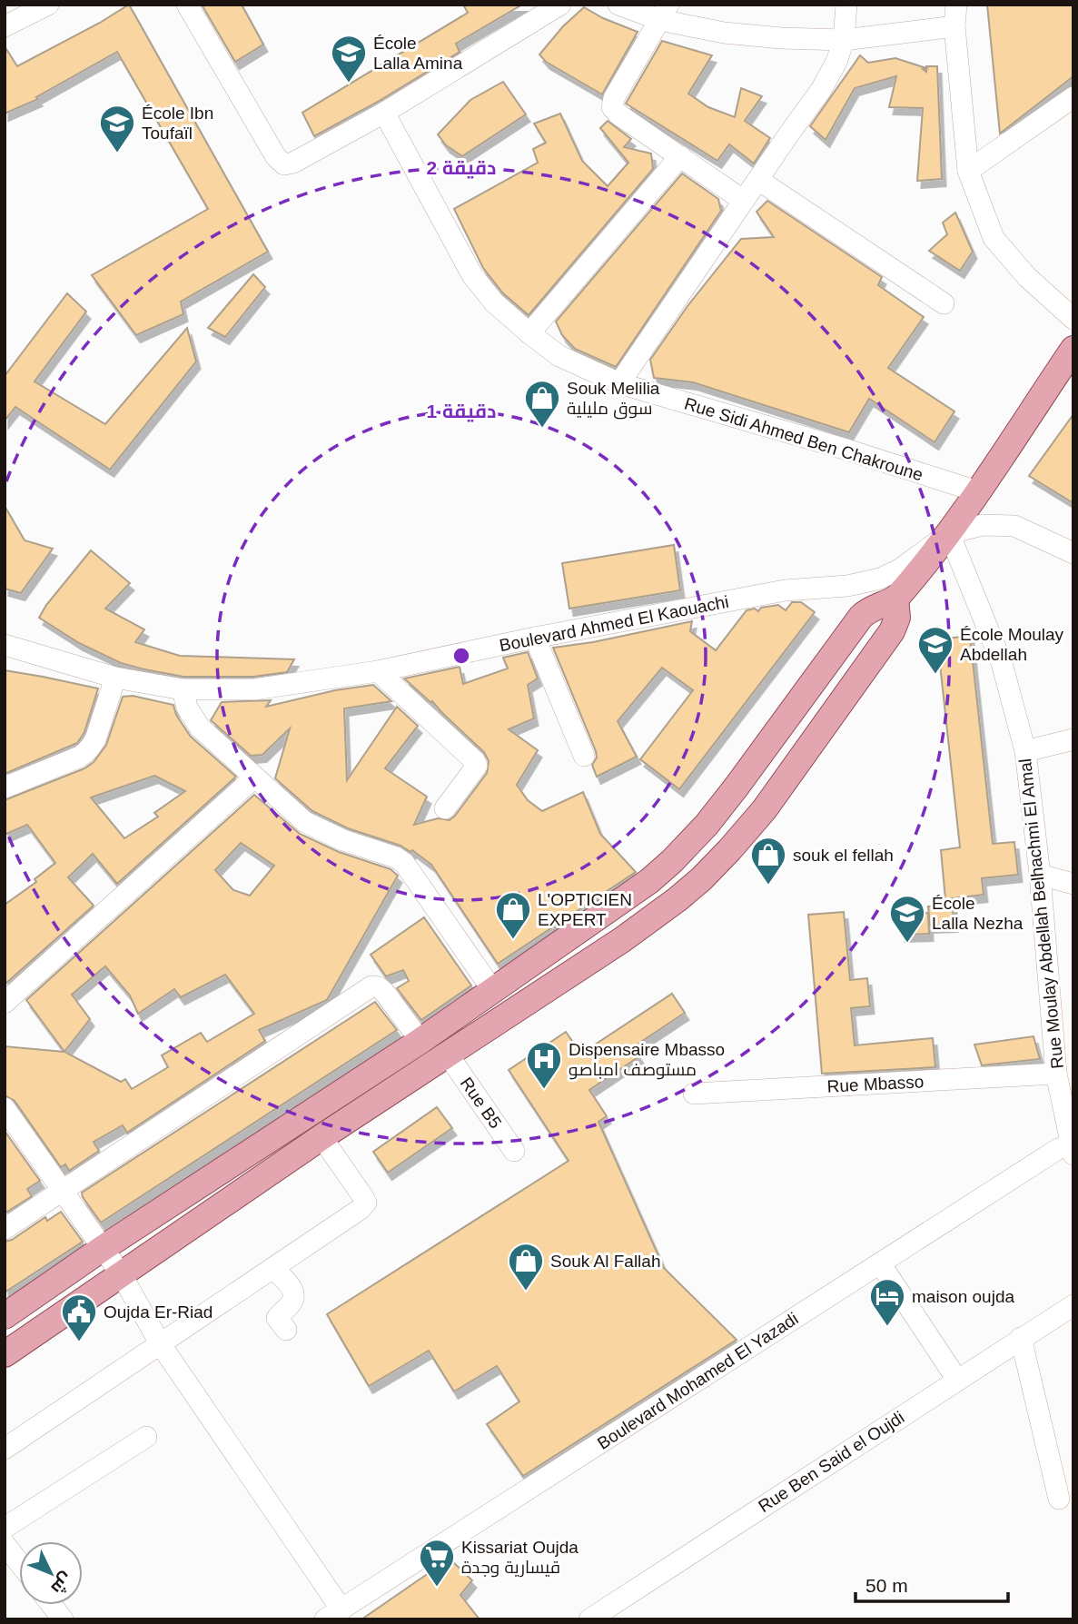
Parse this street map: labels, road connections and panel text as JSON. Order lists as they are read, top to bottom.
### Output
{
  "streets": {
    "street": [
      "Rue Sidi Ahmed Ben Chakroune",
      "Boulevard Ahmed El Kaouachi",
      "Rue Moulay Abdellah Belhachmi El Amal",
      "Rue Mbasso",
      "Rue B5",
      "Boulevard Mohamed El Yazadi",
      "Rue Ben Said el Oujdi"
    ]
  },
  "crossings": [
    ["Boulevard Ahmed El Kaouachi", "Rue Moulay Abdellah Belhachmi El Amal"],
    ["Rue Moulay Abdellah Belhachmi El Amal", "Rue Mbasso"],
    ["Rue Moulay Abdellah Belhachmi El Amal", "Boulevard Mohamed El Yazadi"]
  ],
  "places": {
    "school or university": [
      "École Lalla Amina",
      "École Ibn Toufaïl",
      "École Moulay Abdellah",
      "École Lalla Nezha"
    ],
    "shop": [
      "Souk Melilia سوق مليلية",
      "souk el fellah",
      "L'OPTICIEN EXPERT",
      "Souk Al Fallah"
    ],
    "hospital": ["Dispensaire Mbasso مستوصف امباصو"],
    "hotel": ["maison oujda"],
    "public building": ["Oujda Er-Riad"],
    "supermarket": ["Kissariat Oujda قيسارية وجدة"]
  },
  "scale_bar": "50 m",
  "north": "bottom right",
  "rings": ["2 دقيقة", "1 دقيقة"]
}
